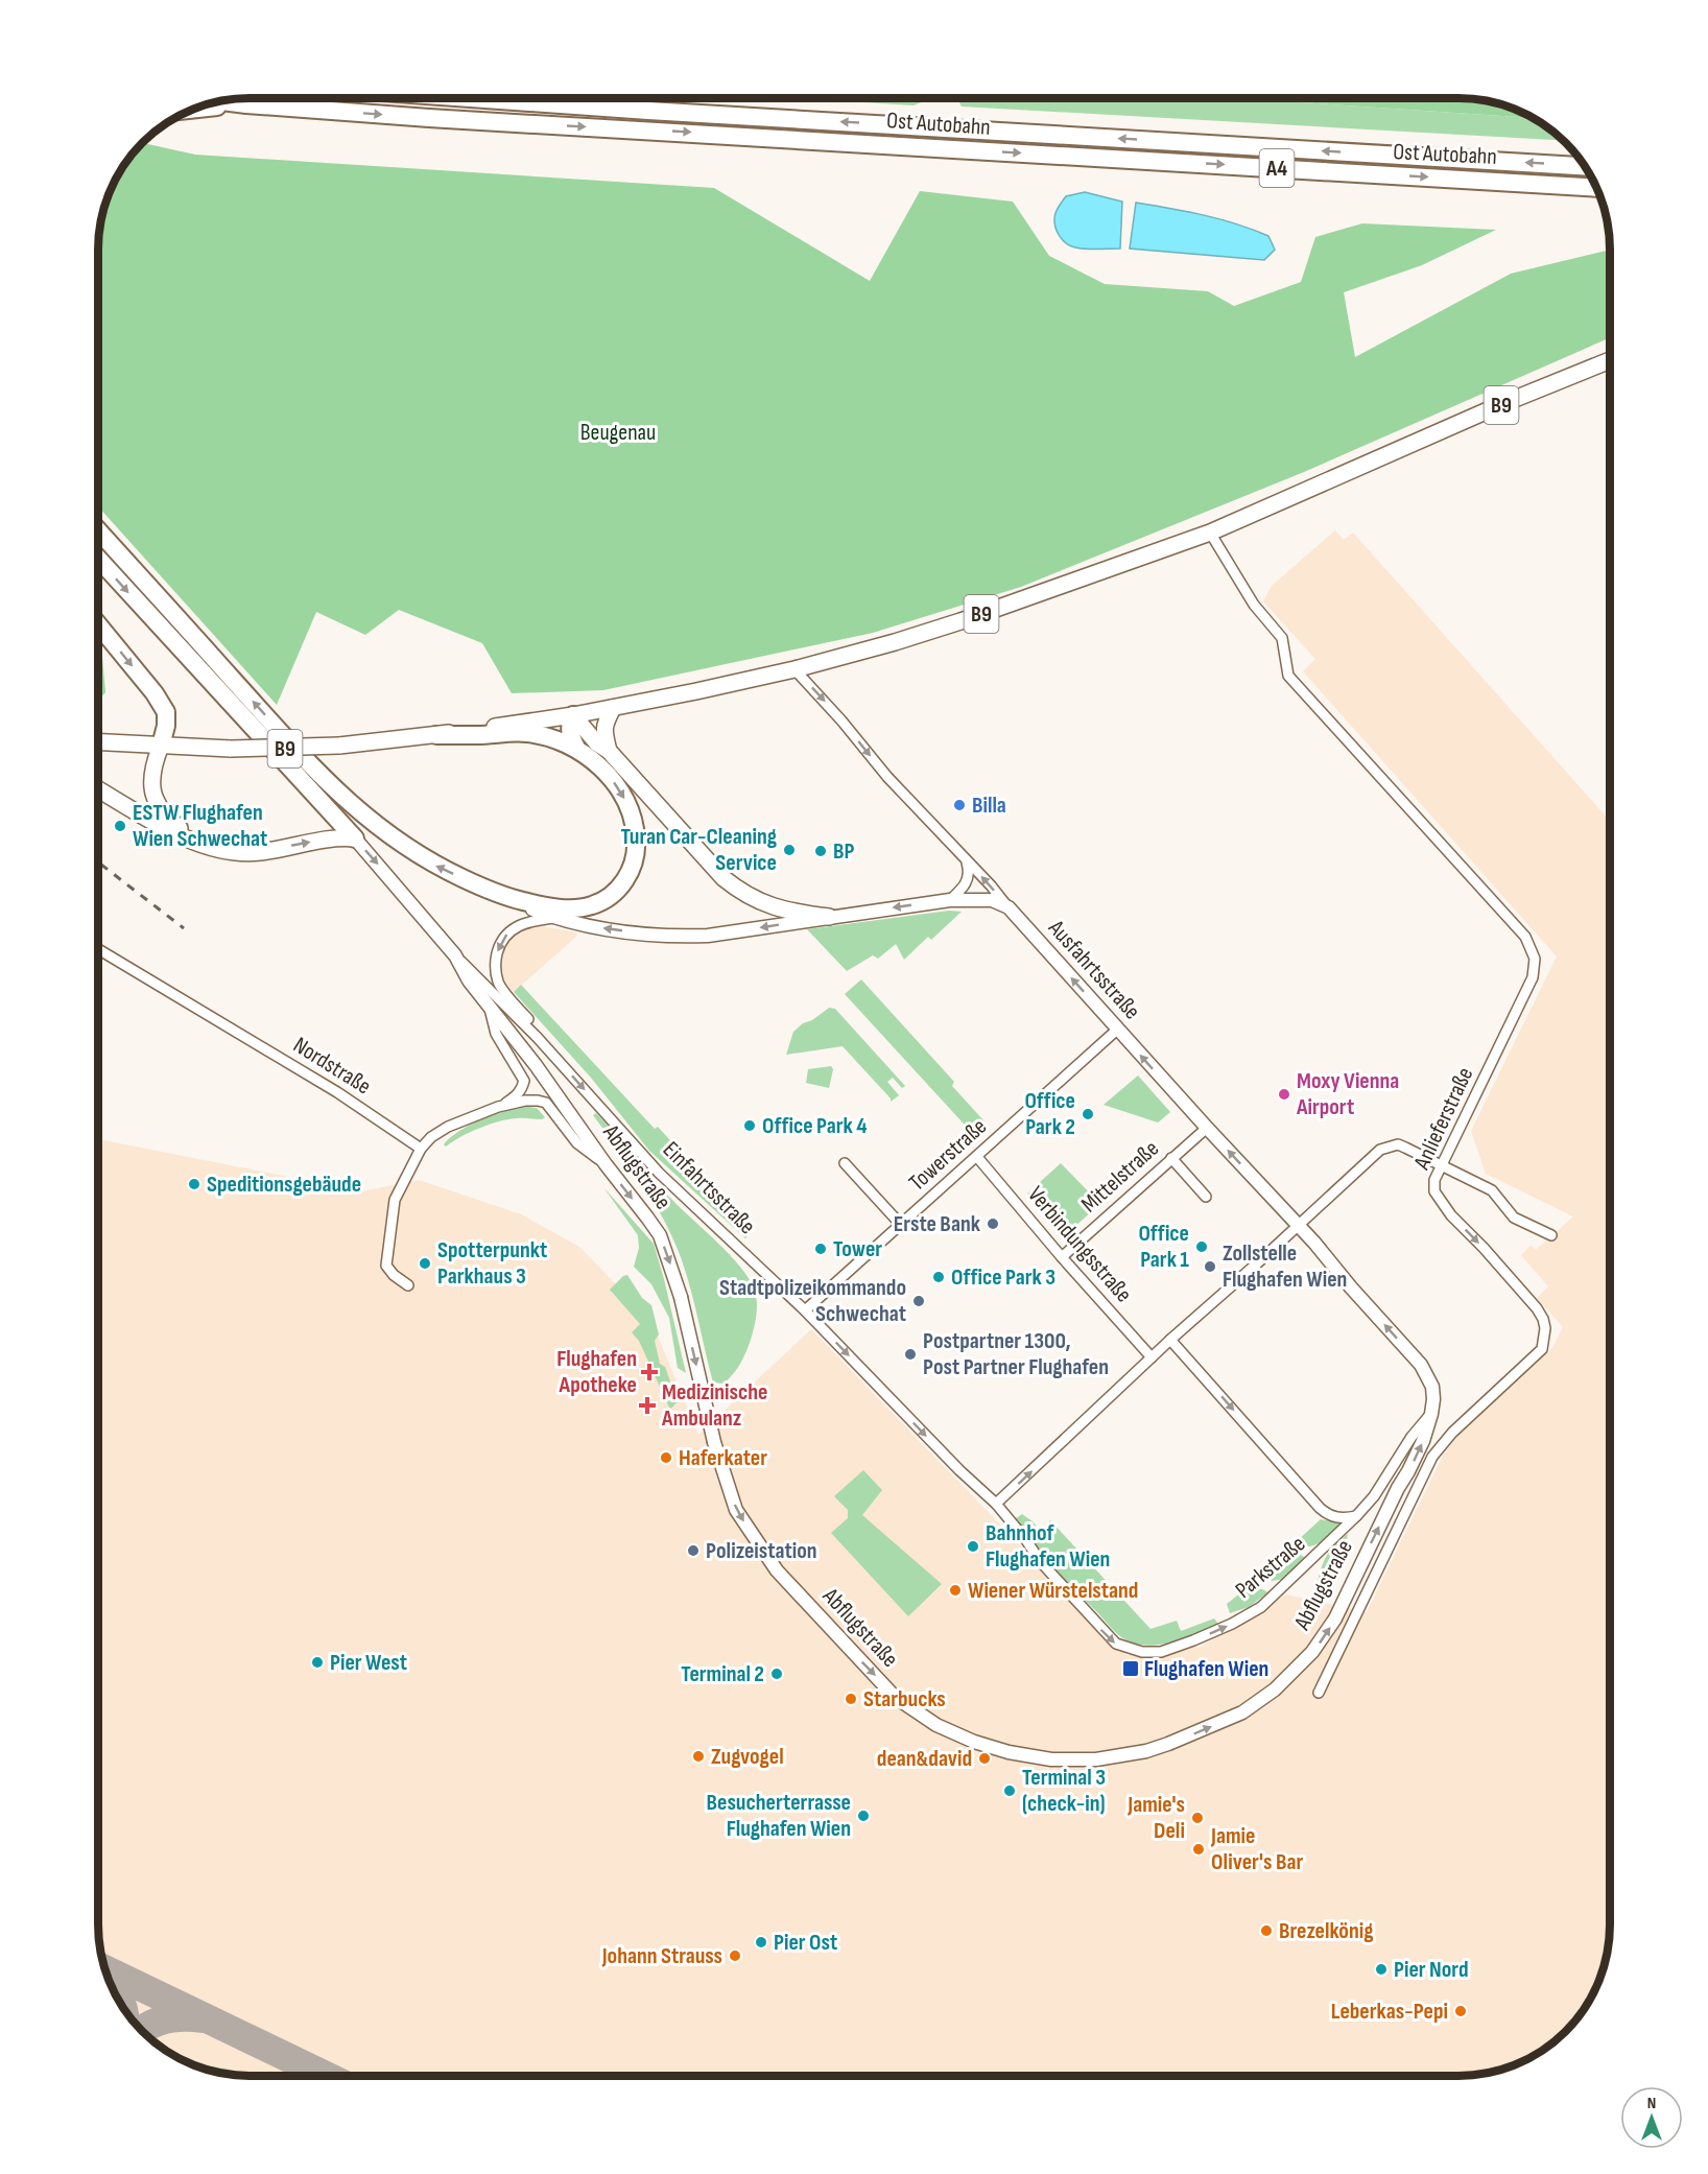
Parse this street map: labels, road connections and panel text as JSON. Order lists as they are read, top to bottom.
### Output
{
  "streets": {
    "highway": ["Ost Autobahn", "A4"],
    "main road": ["B9"],
    "street": [
      "Ausfahrtsstraße",
      "Nordstraße",
      "Anlieferstraße",
      "Towerstraße",
      "Abflugstraße",
      "Mittelstraße",
      "Einfahrtsstraße",
      "Verbindungsstraße",
      "Parkstraße"
    ]
  },
  "crossings": [
    ["B9", "Anlieferstraße"],
    ["Ausfahrtsstraße", "Towerstraße"],
    ["Ausfahrtsstraße", "Abflugstraße"],
    ["Ausfahrtsstraße", "Mittelstraße"],
    ["Ausfahrtsstraße", "Parkstraße"],
    ["Towerstraße", "Einfahrtsstraße"],
    ["Towerstraße", "Verbindungsstraße"],
    ["Abflugstraße", "Einfahrtsstraße"],
    ["Abflugstraße", "Parkstraße"],
    ["Mittelstraße", "Verbindungsstraße"],
    ["Einfahrtsstraße", "Parkstraße"]
  ],
  "one_way": ["Ausfahrtsstraße", "Anlieferstraße", "Einfahrtsstraße"],
  "parks": ["Beugenau"],
  "places": {
    "other": [
      "Billa",
      "ESTW Flughafen Wien Schwechat",
      "Turan Car-Cleaning Service",
      "BP",
      "Moxy Vienna Airport",
      "Office Park 2",
      "Office Park 4",
      "Speditionsgebäude",
      "Erste Bank",
      "Office Park 1",
      "Tower",
      "Spotterpunkt Parkhaus 3",
      "Zollstelle Flughafen Wien",
      "Office Park 3",
      "Stadtpolizeikommando Schwechat",
      "Postpartner 1300, Post Partner Flughafen",
      "Haferkater",
      "Bahnhof Flughafen Wien",
      "Polizeistation",
      "Wiener Würstelstand",
      "Pier West",
      "Terminal 2",
      "Starbucks",
      "Zugvogel",
      "dean&david",
      "Terminal 3 (check-in)",
      "Besucherterrasse Flughafen Wien",
      "Jamie's Deli",
      "Jamie Oliver's Bar",
      "Brezelkönig",
      "Pier Ost",
      "Johann Strauss",
      "Pier Nord",
      "Leberkas-Pepi"
    ],
    "health": ["Flughafen Apotheke", "Medizinische Ambulanz"],
    "transit": ["Flughafen Wien"]
  },
  "north": "top"
}
